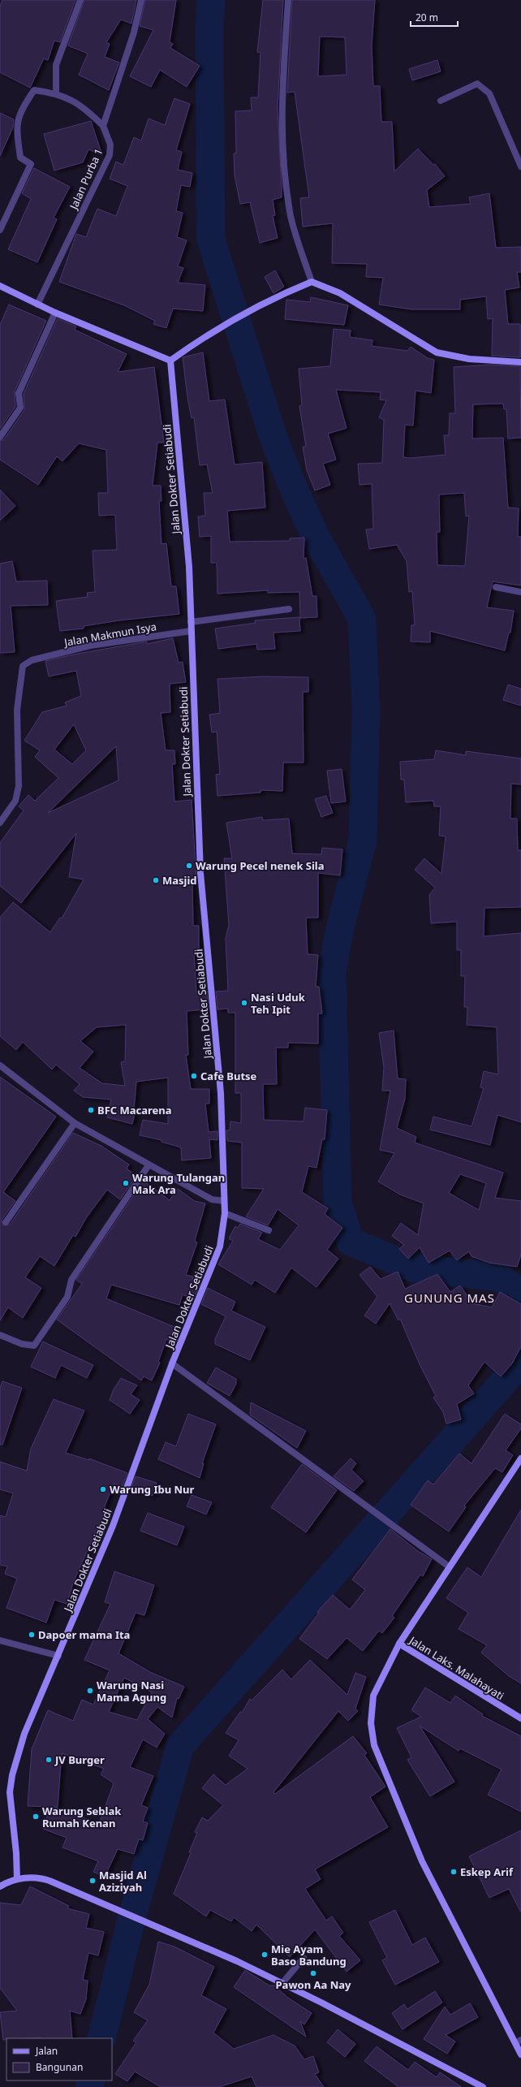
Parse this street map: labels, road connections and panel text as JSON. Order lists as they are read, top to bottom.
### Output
{
  "streets": {
    "street": [
      "Jalan Purba 1",
      "Jalan Dokter Setiabudi",
      "Jalan Makmun Isya",
      "Jalan Laks. Malahayati"
    ]
  },
  "crossings": [
    ["Jalan Dokter Setiabudi", "Jalan Makmun Isya"]
  ],
  "districts": ["GUNUNG MAS"],
  "places": [
    "Warung Pecel nenek Sila",
    "Masjid",
    "Nasi Uduk Teh Ipit",
    "Cafe Butse",
    "BFC Macarena",
    "Warung Tulangan Mak Ara",
    "Warung Ibu Nur",
    "Dapoer mama Ita",
    "Warung Nasi Mama Agung",
    "JV Burger",
    "Warung Seblak Rumah Kenan",
    "Eskep Arif",
    "Masjid Al Aziziyah",
    "Mie Ayam Baso Bandung",
    "Pawon Aa Nay"
  ],
  "legend": ["Jalan", "Bangunan"],
  "scale_bar": "20 m"
}
